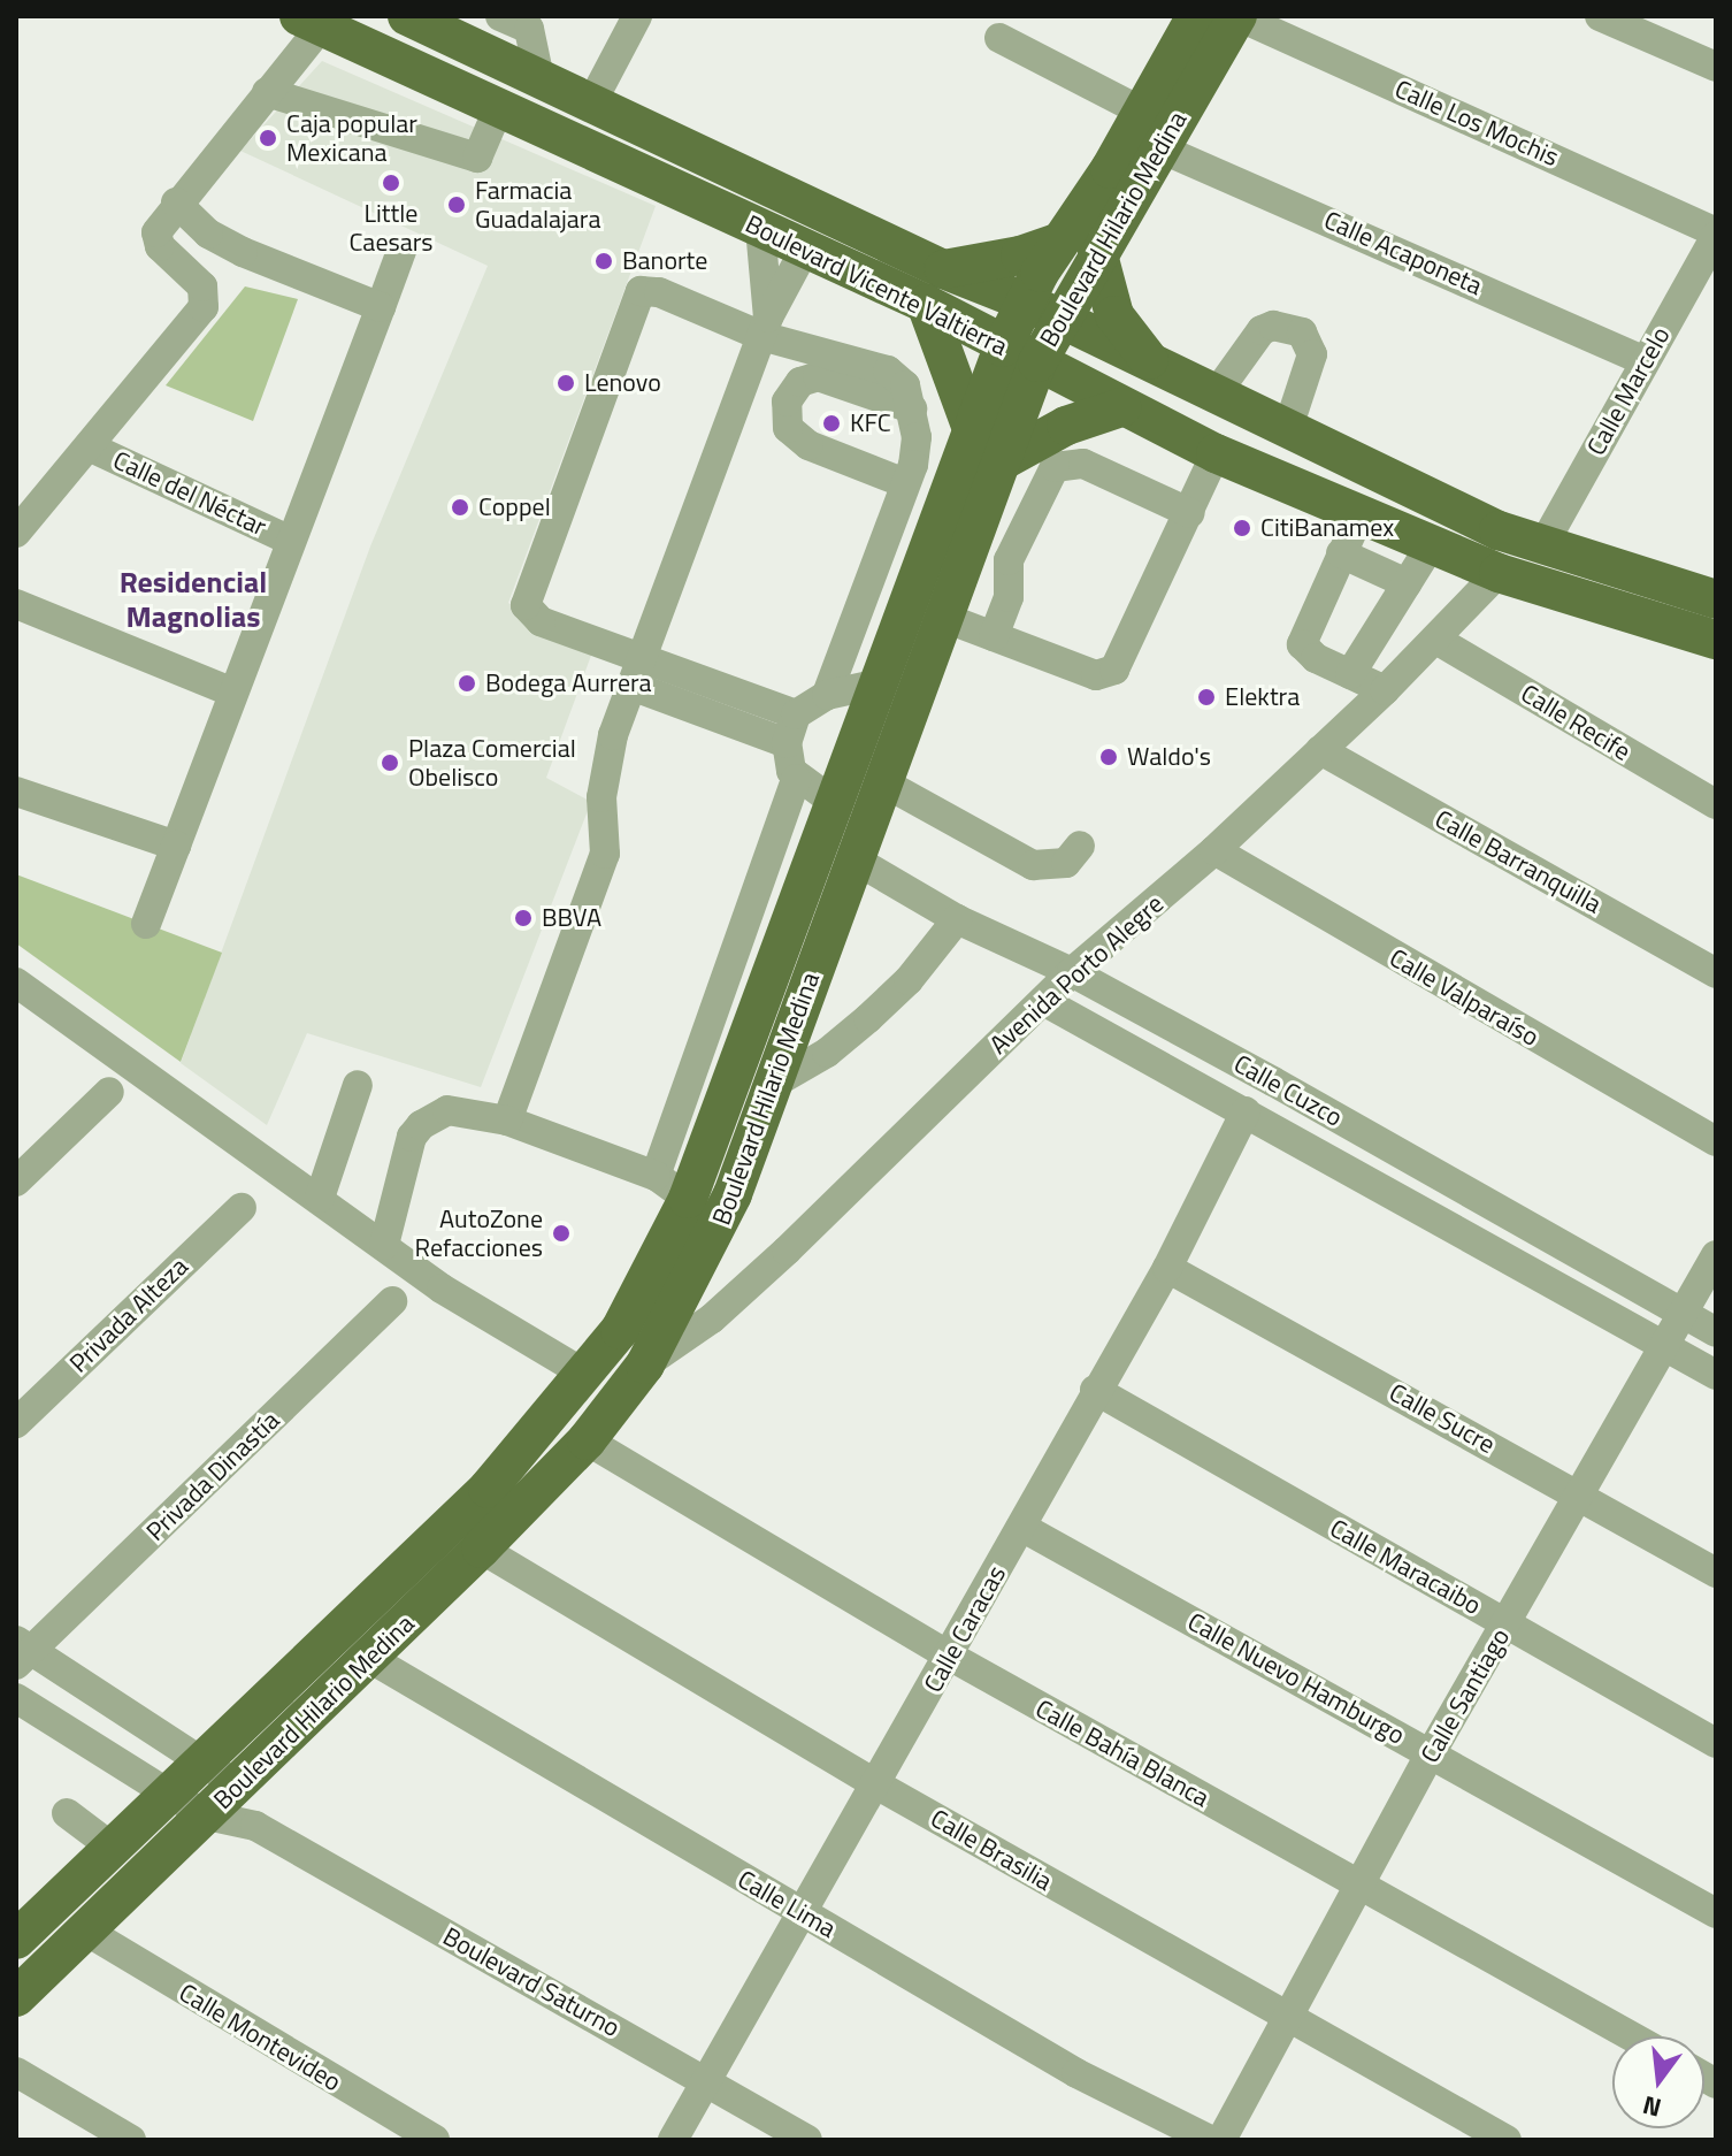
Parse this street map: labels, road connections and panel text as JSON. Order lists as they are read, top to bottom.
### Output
{
  "streets": {
    "main road": ["Boulevard Hilario Medina", "Boulevard Vicente Valtierra"],
    "street": [
      "Calle Los Mochis",
      "Calle Acaponeta",
      "Calle Marcelo",
      "Calle del Néctar",
      "Calle Recife",
      "Calle Barranquilla",
      "Avenida Porto Alegre",
      "Calle Valparaíso",
      "Calle Cuzco",
      "Privada Alteza",
      "Calle Sucre",
      "Privada Dinastía",
      "Calle Maracaibo",
      "Calle Caracas",
      "Calle Nuevo Hamburgo",
      "Calle Santiago",
      "Calle Bahía Blanca",
      "Calle Brasilia",
      "Calle Lima",
      "Boulevard Saturno",
      "Calle Montevideo"
    ]
  },
  "crossings": [
    ["Calle Los Mochis", "Boulevard Hilario Medina"],
    ["Calle Los Mochis", "Calle Marcelo"],
    ["Boulevard Hilario Medina", "Calle Acaponeta"],
    ["Boulevard Hilario Medina", "Boulevard Vicente Valtierra"],
    ["Boulevard Hilario Medina", "Avenida Porto Alegre"],
    ["Boulevard Hilario Medina", "Calle Cuzco"],
    ["Boulevard Hilario Medina", "Calle Bahía Blanca"],
    ["Boulevard Hilario Medina", "Calle Brasilia"],
    ["Boulevard Hilario Medina", "Calle Lima"],
    ["Boulevard Hilario Medina", "Boulevard Saturno"],
    ["Boulevard Hilario Medina", "Calle Montevideo"],
    ["Calle Acaponeta", "Calle Marcelo"],
    ["Boulevard Vicente Valtierra", "Calle Marcelo"],
    ["Boulevard Vicente Valtierra", "Avenida Porto Alegre"],
    ["Calle Recife", "Avenida Porto Alegre"],
    ["Calle Barranquilla", "Avenida Porto Alegre"],
    ["Avenida Porto Alegre", "Calle Valparaíso"],
    ["Avenida Porto Alegre", "Calle Cuzco"],
    ["Calle Cuzco", "Calle Caracas"],
    ["Calle Cuzco", "Calle Santiago"],
    ["Calle Sucre", "Calle Caracas"],
    ["Calle Sucre", "Calle Santiago"],
    ["Calle Maracaibo", "Calle Caracas"],
    ["Calle Maracaibo", "Calle Santiago"],
    ["Calle Caracas", "Calle Nuevo Hamburgo"],
    ["Calle Caracas", "Calle Bahía Blanca"],
    ["Calle Caracas", "Calle Brasilia"],
    ["Calle Caracas", "Calle Lima"],
    ["Calle Caracas", "Boulevard Saturno"],
    ["Calle Nuevo Hamburgo", "Calle Santiago"],
    ["Calle Santiago", "Calle Bahía Blanca"],
    ["Calle Santiago", "Calle Brasilia"]
  ],
  "districts": ["Residencial Magnolias"],
  "places": [
    "Caja popular Mexicana",
    "Little Caesars",
    "Farmacia Guadalajara",
    "Banorte",
    "Lenovo",
    "KFC",
    "Coppel",
    "CitiBanamex",
    "Bodega Aurrera",
    "Elektra",
    "Waldo's",
    "Plaza Comercial Obelisco",
    "BBVA",
    "AutoZone Refacciones"
  ],
  "north": "bottom"
}
